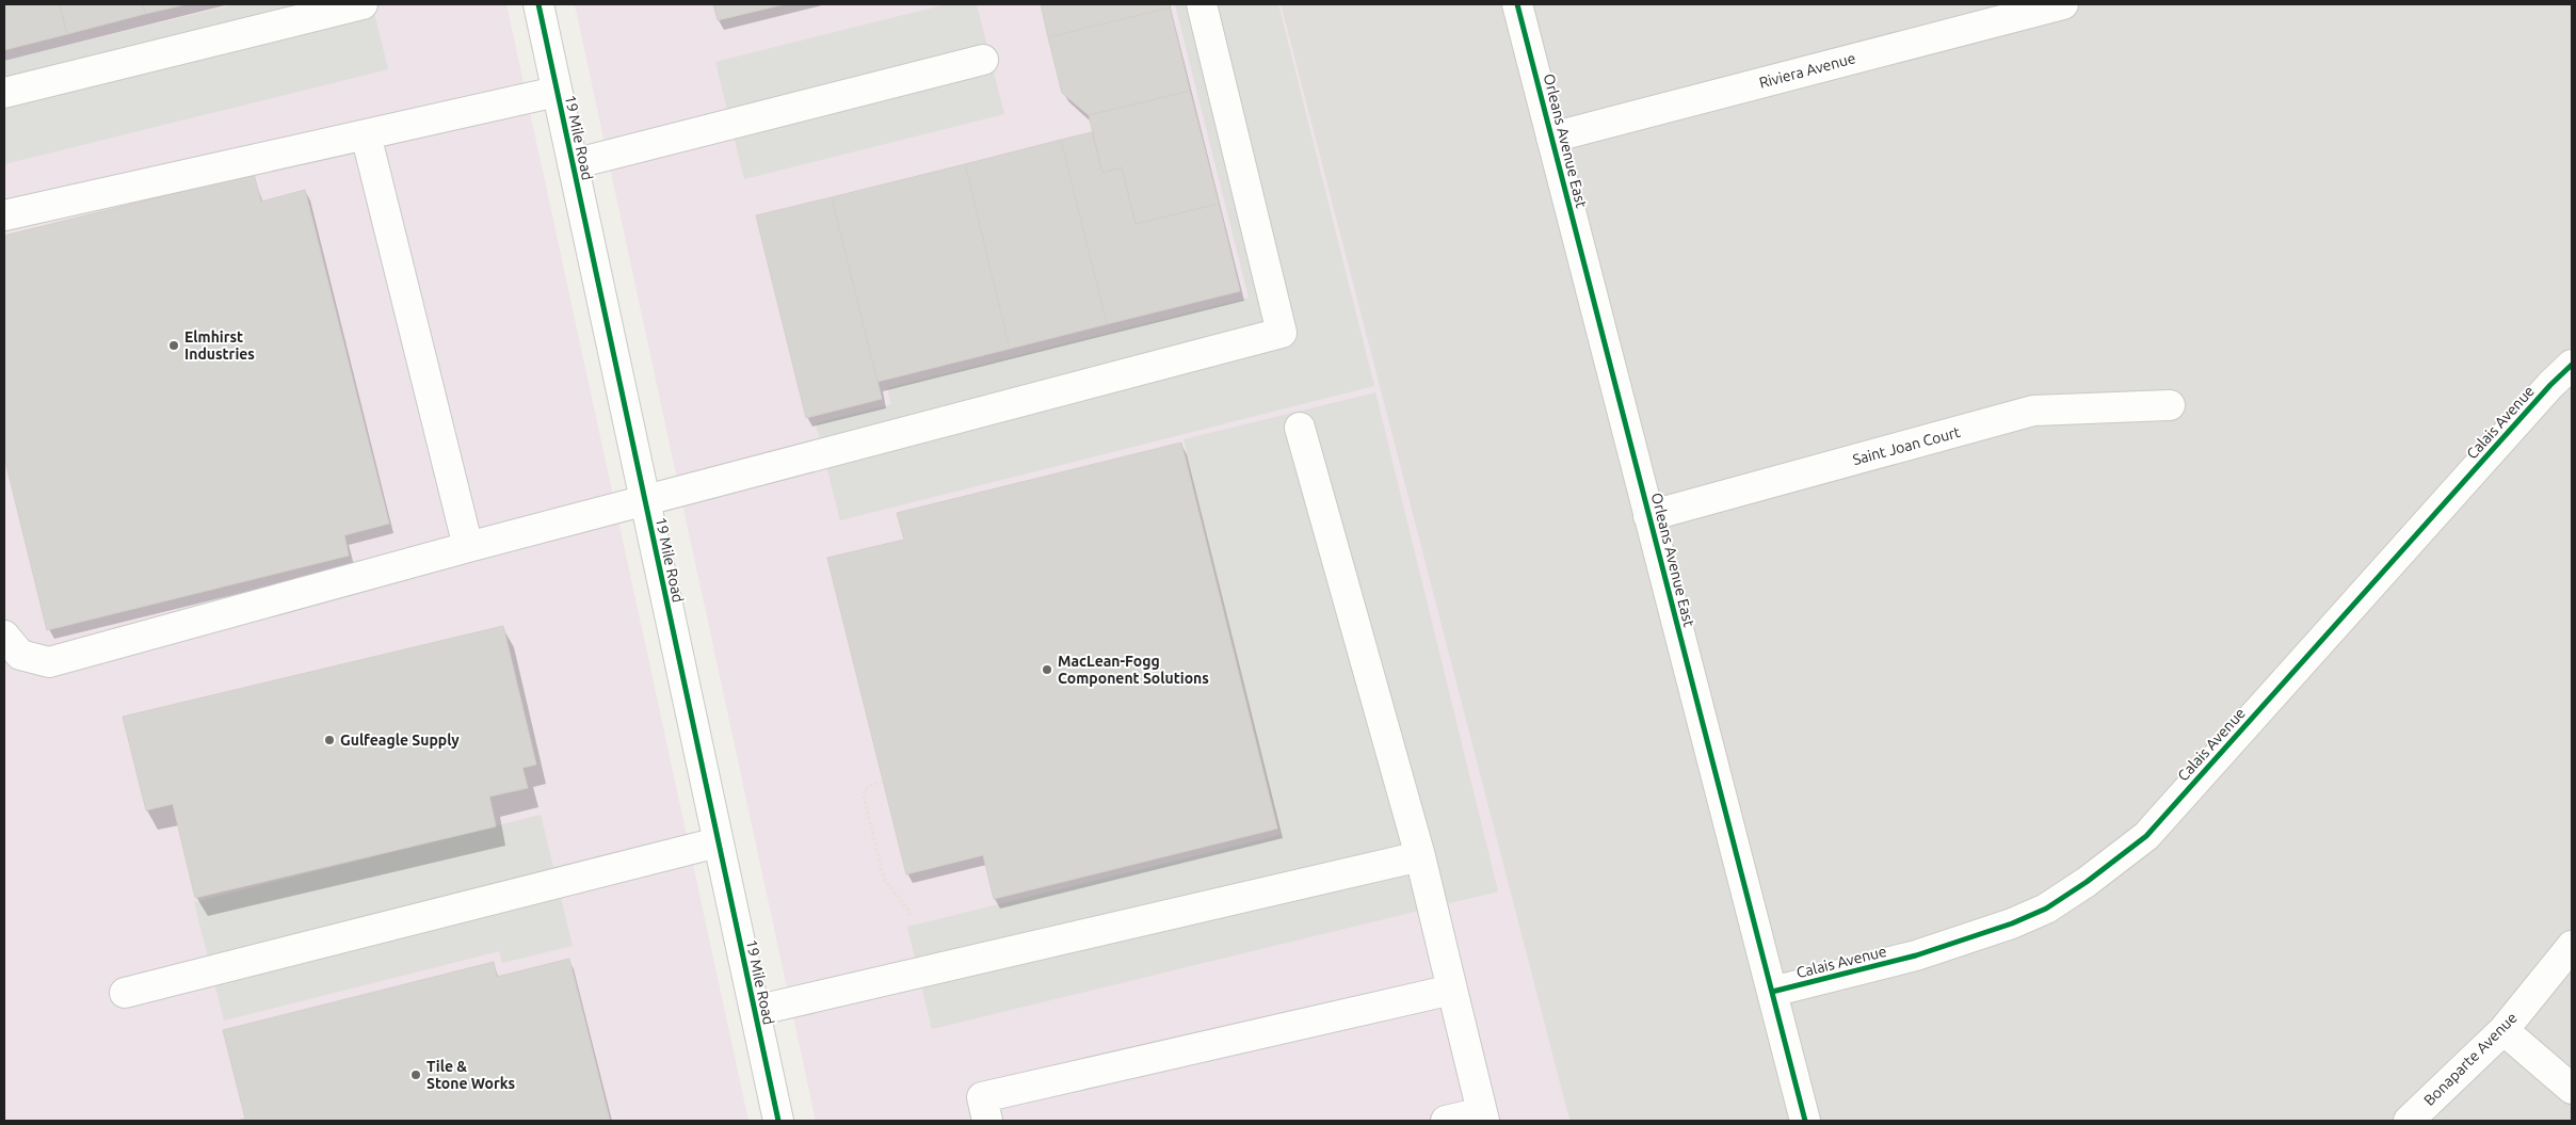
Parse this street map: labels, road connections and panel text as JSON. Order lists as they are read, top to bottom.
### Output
{
  "streets": {
    "street": [
      "Riviera Avenue",
      "19 Mile Road",
      "Orleans Avenue East",
      "Calais Avenue",
      "Saint Joan Court",
      "Bonaparte Avenue"
    ]
  },
  "crossings": [
    ["Riviera Avenue", "Orleans Avenue East"],
    ["Orleans Avenue East", "Calais Avenue"],
    ["Orleans Avenue East", "Saint Joan Court"]
  ],
  "places": [
    "Elmhirst Industries",
    "MacLean-Fogg Component Solutions",
    "Gulfeagle Supply",
    "Tile & Stone Works"
  ]
}
